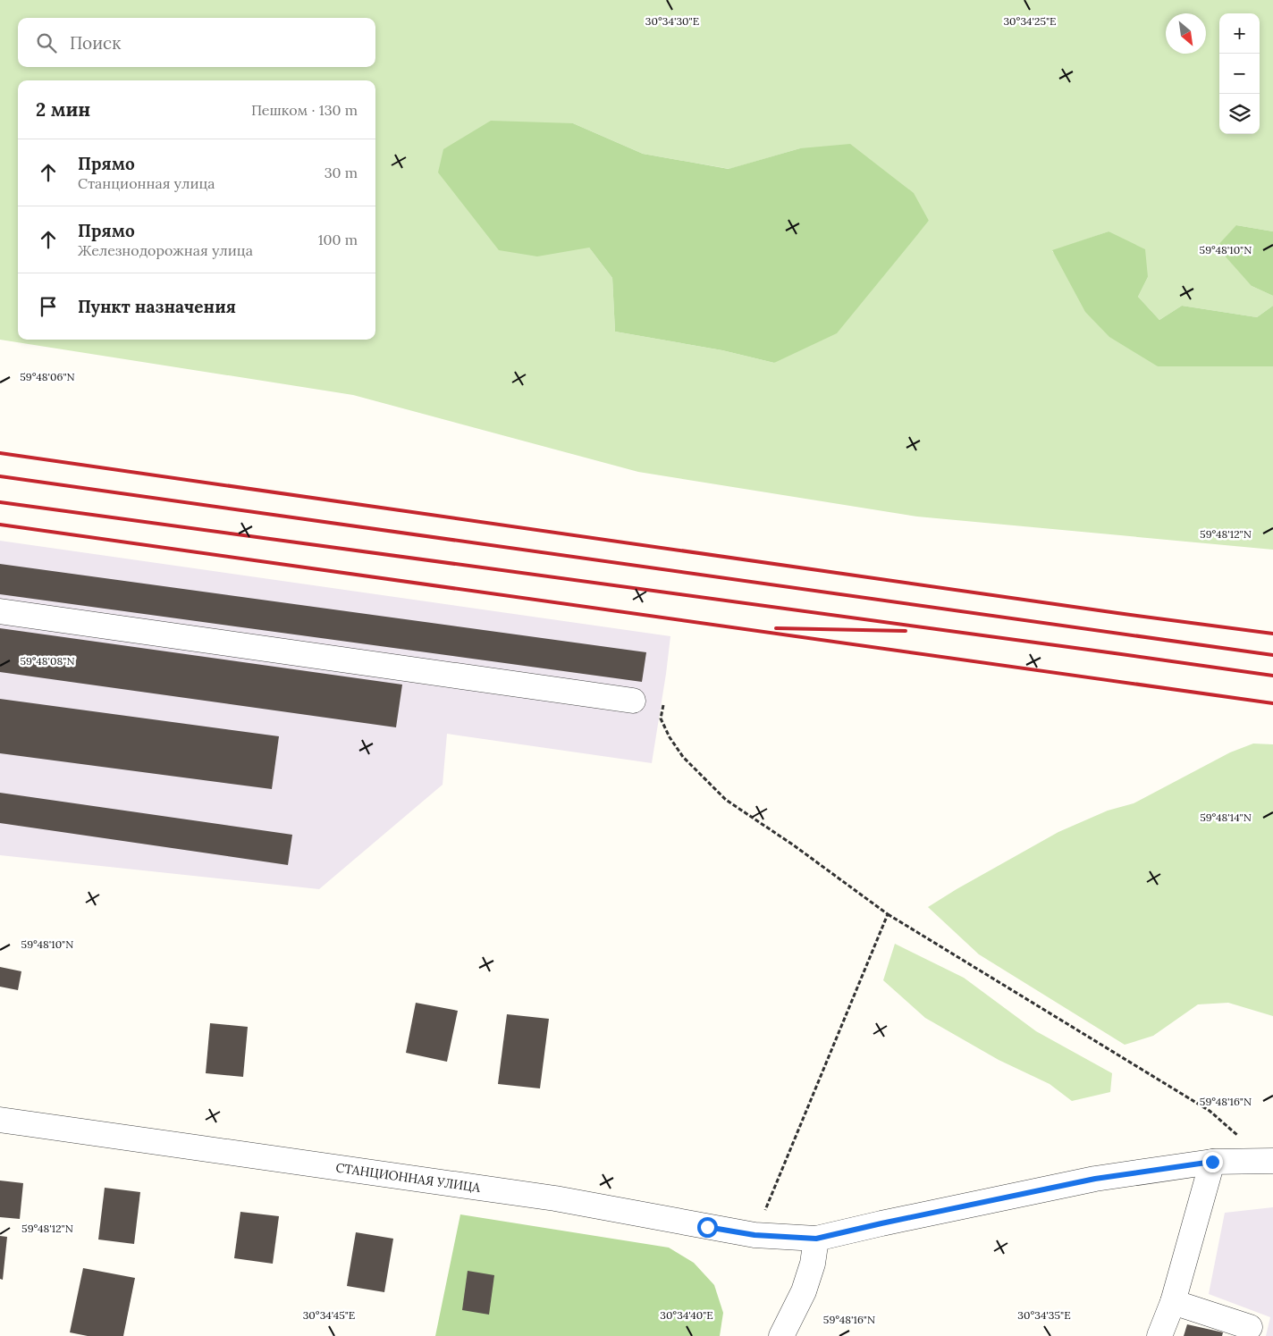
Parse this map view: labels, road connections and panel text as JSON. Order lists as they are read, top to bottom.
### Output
{
  "streets": {
    "street": ["СТАНЦИОННАЯ УЛИЦА"]
  },
  "north": "bottom right",
  "page": {
    "map_buttons": ["+", "−"],
    "search": "Поиск",
    "heading": ["2 мин", "Пешком · 130 m"],
    "list": [
      ["Прямо", "Станционная улица", "30 m"],
      ["Прямо", "Железнодорожная улица", "100 m"],
      "Пункт назначения"
    ]
  },
  "coordinates": [
    "30°34'30\"E",
    "30°34'25\"E",
    "59°48'10\"N",
    "59°48'06\"N",
    "59°48'12\"N",
    "59°48'08\"N",
    "59°48'14\"N",
    "59°48'16\"N",
    "30°34'45\"E",
    "30°34'40\"E",
    "30°34'35\"E"
  ]
}
